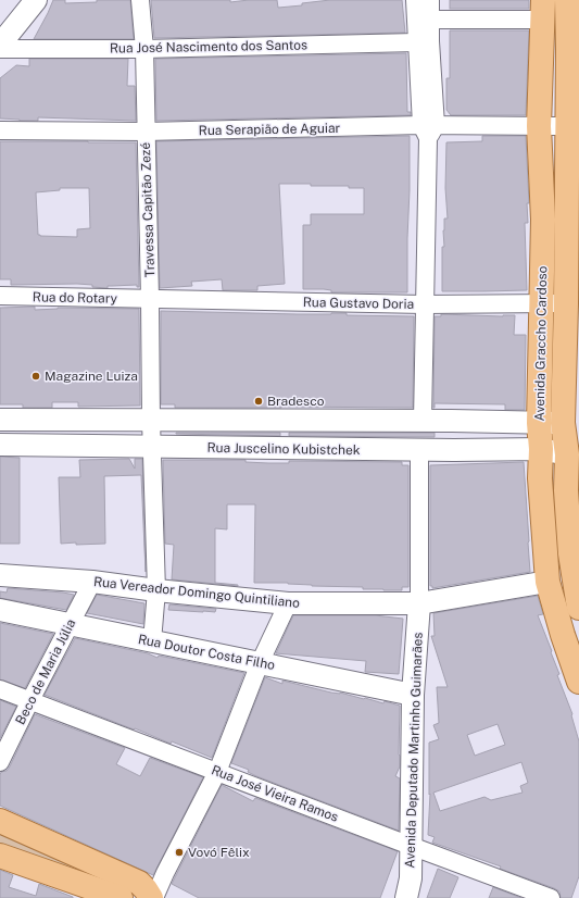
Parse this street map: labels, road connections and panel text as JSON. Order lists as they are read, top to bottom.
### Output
{
  "streets": {
    "main road": ["Avenida Graccho Cardoso"],
    "street": [
      "Rua José Nascimento dos Santos",
      "Rua Serapião de Aguiar",
      "Travessa Capitão Zezé",
      "Rua do Rotary",
      "Rua Gustavo Doria",
      "Rua Juscelino Kubistchek",
      "Rua Vereador Domingo Quintiliano",
      "Rua Doutor Costa Filho",
      "Beco de Maria Júlia",
      "Avenida Deputado Martinho Guimarães",
      "Rua José Vieira Ramos"
    ]
  },
  "crossings": [
    ["Rua José Nascimento dos Santos", "Travessa Capitão Zezé"],
    ["Rua Serapião de Aguiar", "Travessa Capitão Zezé"],
    ["Rua Serapião de Aguiar", "Avenida Graccho Cardoso"],
    ["Travessa Capitão Zezé", "Rua do Rotary"],
    ["Travessa Capitão Zezé", "Rua Gustavo Doria"],
    ["Travessa Capitão Zezé", "Rua Juscelino Kubistchek"],
    ["Rua do Rotary", "Rua Gustavo Doria"],
    ["Rua Gustavo Doria", "Avenida Graccho Cardoso"],
    ["Avenida Graccho Cardoso", "Rua Juscelino Kubistchek"],
    ["Avenida Graccho Cardoso", "Rua Vereador Domingo Quintiliano"],
    ["Rua Vereador Domingo Quintiliano", "Beco de Maria Júlia"],
    ["Rua Vereador Domingo Quintiliano", "Avenida Deputado Martinho Guimarães"],
    ["Rua Doutor Costa Filho", "Beco de Maria Júlia"],
    ["Rua Doutor Costa Filho", "Avenida Deputado Martinho Guimarães"],
    ["Beco de Maria Júlia", "Rua José Vieira Ramos"],
    ["Avenida Deputado Martinho Guimarães", "Rua José Vieira Ramos"]
  ],
  "places": ["Magazine Luiza", "Bradesco", "Vovó Fêlix"]
}
